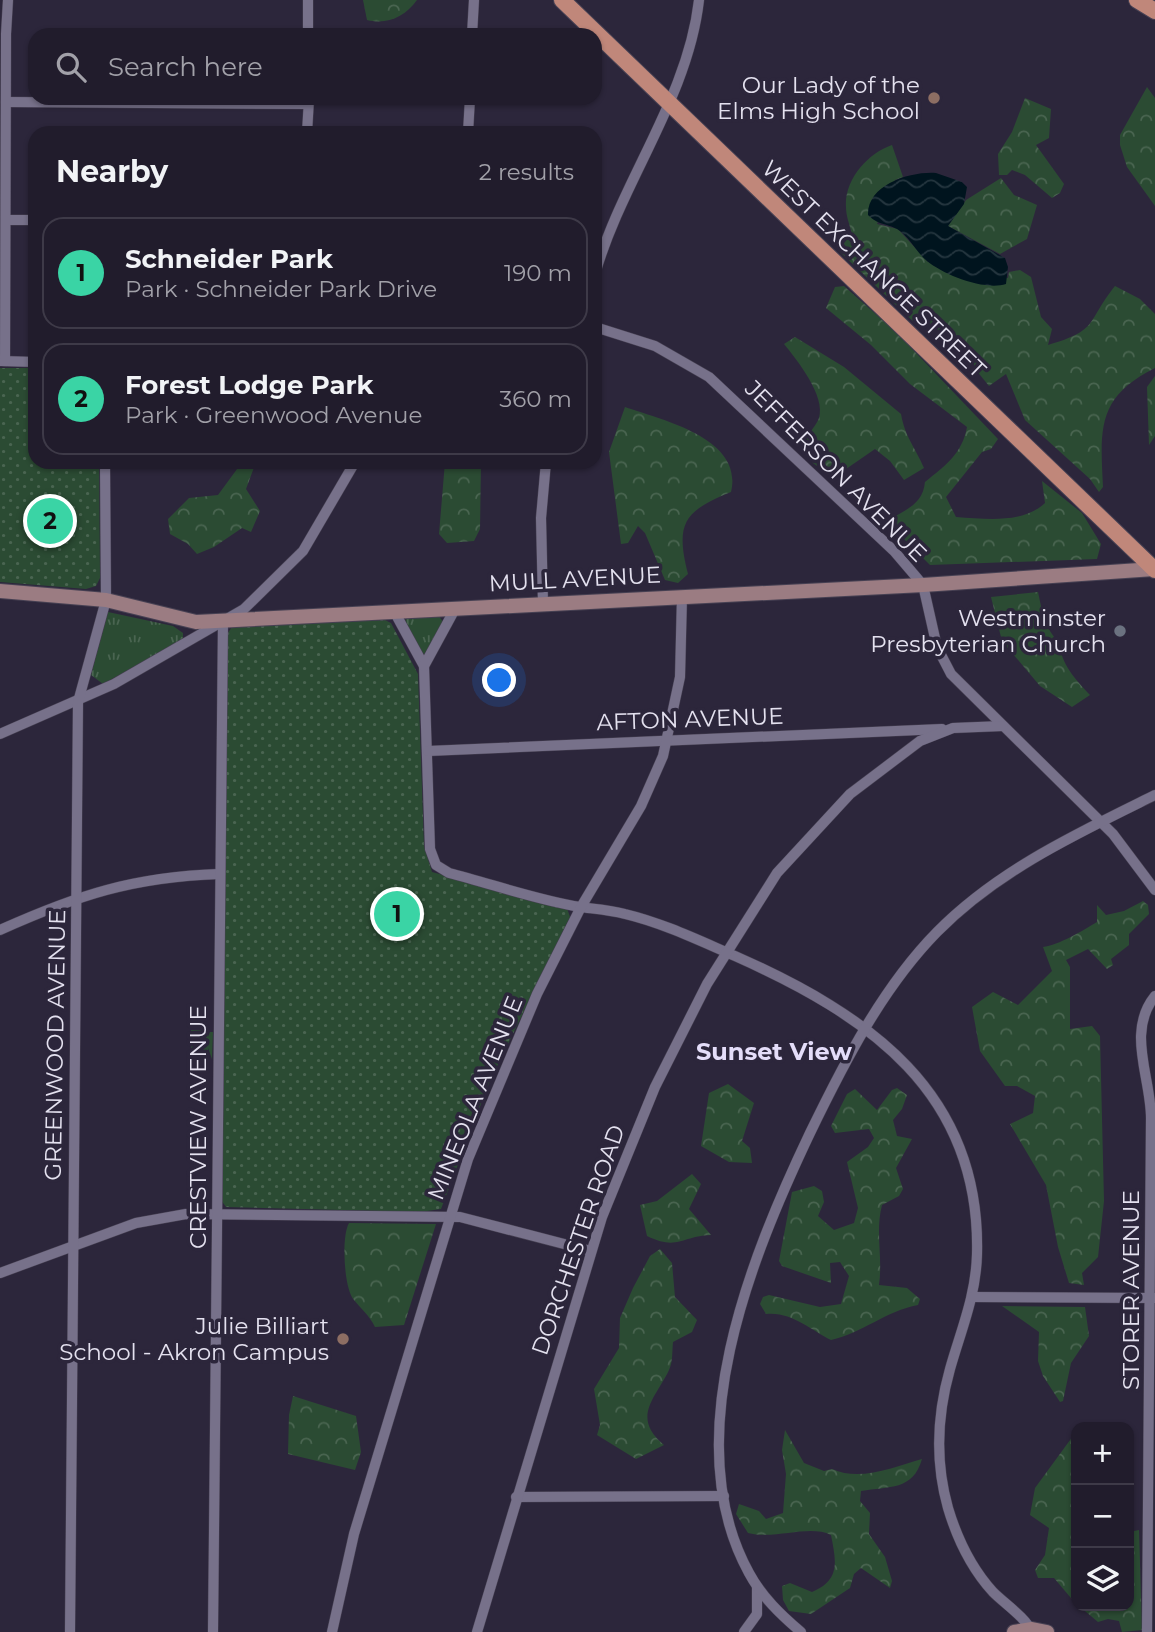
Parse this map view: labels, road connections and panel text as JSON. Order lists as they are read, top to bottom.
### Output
{
  "streets": {
    "main road": ["WEST EXCHANGE STREET"],
    "street": [
      "JEFFERSON AVENUE",
      "MULL AVENUE",
      "AFTON AVENUE",
      "GREENWOOD AVENUE",
      "MINEOLA AVENUE",
      "CRESTVIEW AVENUE",
      "DORCHESTER ROAD",
      "STORER AVENUE"
    ]
  },
  "crossings": [
    ["WEST EXCHANGE STREET", "MULL AVENUE"],
    ["JEFFERSON AVENUE", "MULL AVENUE"],
    ["JEFFERSON AVENUE", "DORCHESTER ROAD"],
    ["MULL AVENUE", "GREENWOOD AVENUE"],
    ["MULL AVENUE", "MINEOLA AVENUE"],
    ["MULL AVENUE", "CRESTVIEW AVENUE"],
    ["AFTON AVENUE", "MINEOLA AVENUE"],
    ["AFTON AVENUE", "DORCHESTER ROAD"]
  ],
  "districts": ["Sunset View"],
  "places": ["Our Lady of the Elms High School", "Westminster Presbyterian Church", "Julie Billiart School - Akron Campus"],
  "page": {
    "search": "Search here",
    "heading": ["Nearby", "2 results"],
    "list": [
      {
        "mark": "1",
        "name": "Schneider Park",
        "note": "Park · Schneider Park Drive",
        "value": "190 m"
      },
      {
        "mark": "2",
        "name": "Forest Lodge Park",
        "note": "Park · Greenwood Avenue",
        "value": "360 m"
      }
    ],
    "pins": ["2", "1"],
    "map_buttons": ["+", "−"]
  }
}
